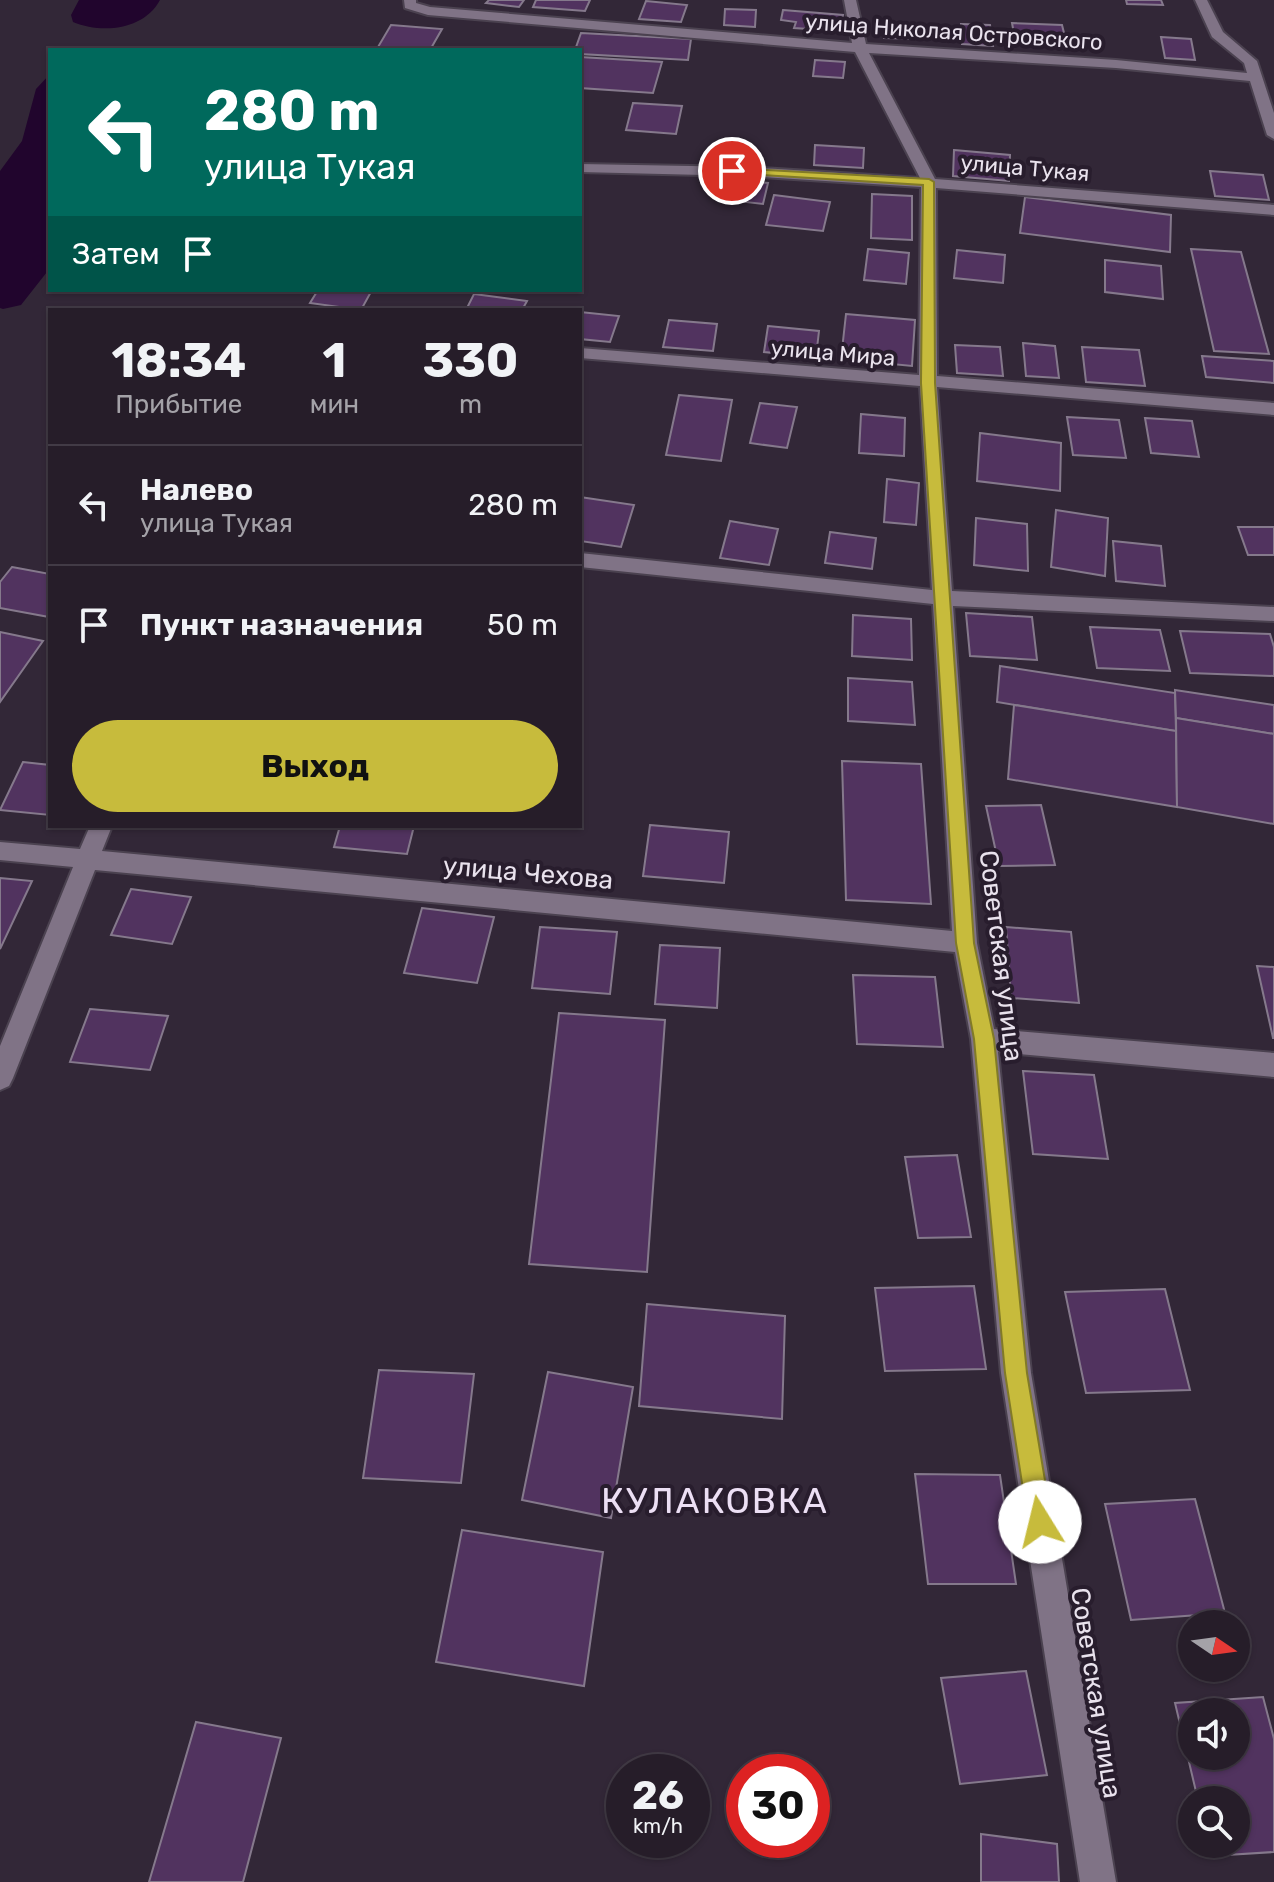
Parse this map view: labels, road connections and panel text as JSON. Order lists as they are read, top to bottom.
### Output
{
  "streets": {
    "street": [
      "улица Николая Островского",
      "улица Тукая",
      "улица Мира",
      "улица Чехова",
      "Советская улица"
    ]
  },
  "crossings": [
    ["улица Николая Островского", "Советская улица"],
    ["улица Тукая", "Советская улица"],
    ["улица Мира", "Советская улица"],
    ["улица Чехова", "Советская улица"]
  ],
  "districts": ["КУЛАКОВКА"],
  "north": "right",
  "page": {
    "turn": ["280 m", "улица Тукая"],
    "then": "Затем",
    "eta": [
      "18:34",
      "Прибытие",
      "1",
      "мин",
      "330",
      "m"
    ],
    "list": [
      {
        "name": "Налево",
        "note": "улица Тукая",
        "value": "280 m"
      },
      {
        "name": "Пункт назначения",
        "value": "50 m"
      }
    ],
    "buttons": "Выход",
    "speed": "26 km/h",
    "limit": "30"
  }
}
